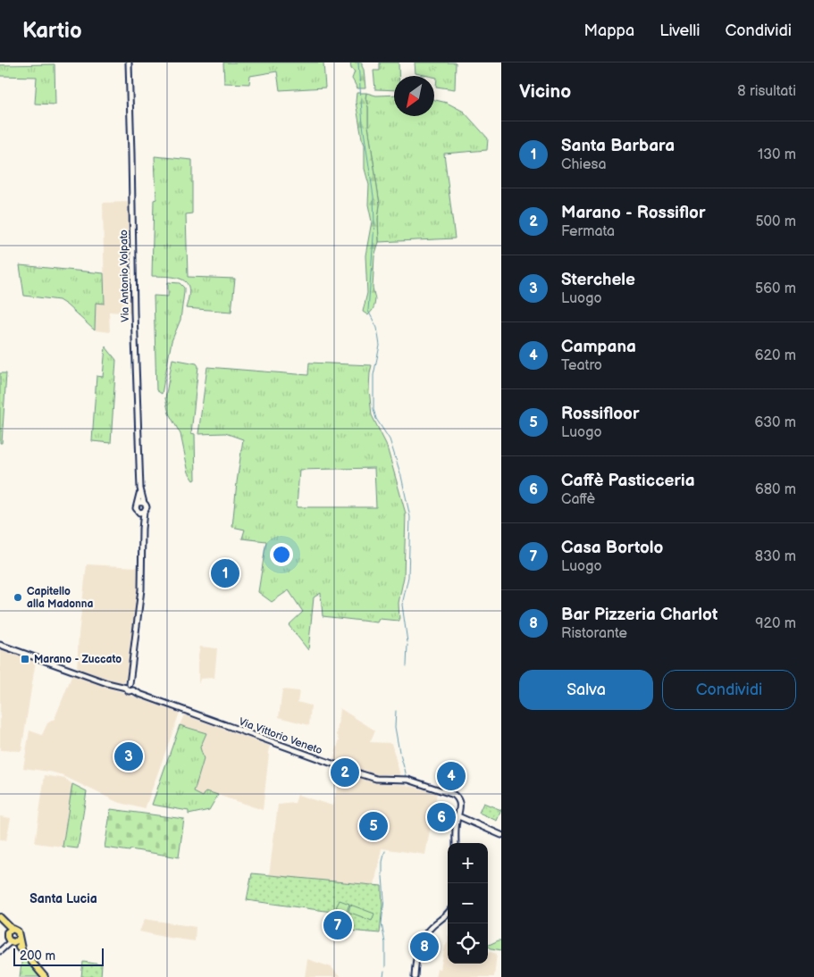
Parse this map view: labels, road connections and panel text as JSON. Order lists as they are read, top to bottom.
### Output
{
  "streets": {
    "street": ["Via Antonio Volpato", "Via Vittorio Veneto"]
  },
  "districts": ["Santa Lucia"],
  "places": {
    "other": ["Capitello alla Madonna"],
    "transit": ["Marano - Zuccato"]
  },
  "scale_bar": "200 m",
  "north": "bottom left",
  "page": {
    "header": "Kartio",
    "nav": ["Mappa", "Livelli", "Condividi"],
    "heading": ["Vicino", "8 risultati"],
    "list": [
      {
        "mark": "1",
        "name": "Santa Barbara",
        "note": "Chiesa",
        "value": "130 m"
      },
      {
        "mark": "2",
        "name": "Marano - Rossiflor",
        "note": "Fermata",
        "value": "500 m"
      },
      {
        "mark": "3",
        "name": "Sterchele",
        "note": "Luogo",
        "value": "560 m"
      },
      {
        "mark": "4",
        "name": "Campana",
        "note": "Teatro",
        "value": "620 m"
      },
      {
        "mark": "5",
        "name": "Rossifloor",
        "note": "Luogo",
        "value": "630 m"
      },
      {
        "mark": "6",
        "name": "Caffè Pasticceria",
        "note": "Caffè",
        "value": "680 m"
      },
      {
        "mark": "7",
        "name": "Casa Bortolo",
        "note": "Luogo",
        "value": "830 m"
      },
      {
        "mark": "8",
        "name": "Bar Pizzeria Charlot",
        "note": "Ristorante",
        "value": "920 m"
      }
    ],
    "pins": [
      "1",
      "3",
      "2",
      "4",
      "6",
      "5",
      "7",
      "8"
    ],
    "buttons": ["Salva", "Condividi"],
    "map_buttons": ["+", "−"],
    "scale": "200 m"
  }
}
